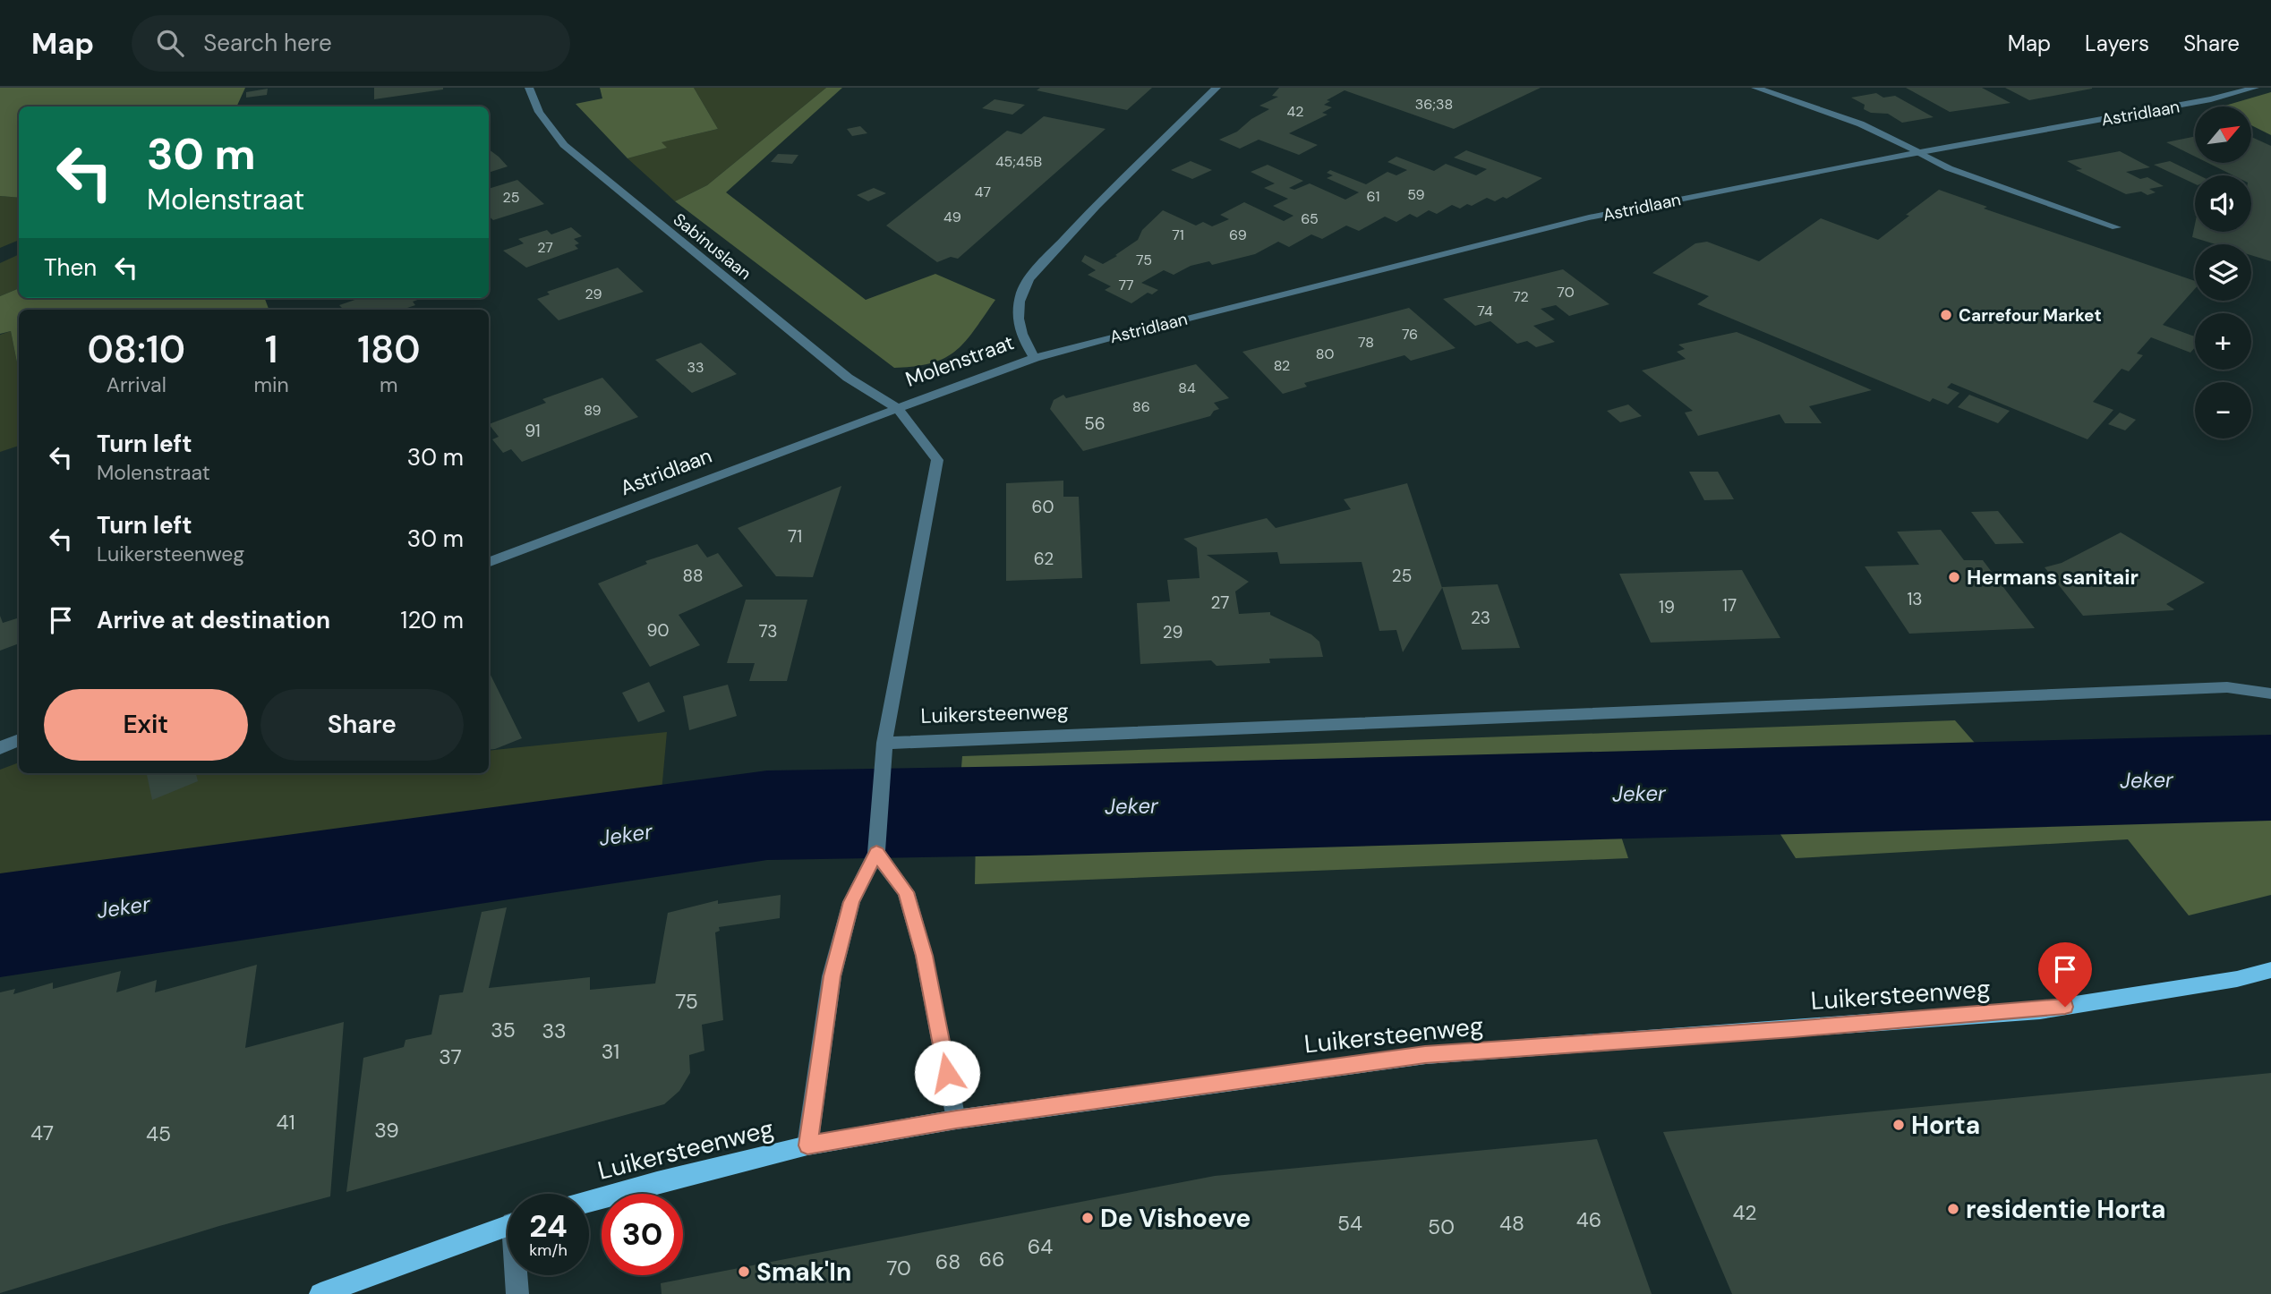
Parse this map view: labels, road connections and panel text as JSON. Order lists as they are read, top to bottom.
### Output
{
  "streets": {
    "main road": ["Luikersteenweg"],
    "street": ["Astridlaan", "Sabinuslaan", "Molenstraat"]
  },
  "crossings": [
    ["Astridlaan", "Sabinuslaan"],
    ["Astridlaan", "Molenstraat"],
    ["Sabinuslaan", "Molenstraat"],
    ["Molenstraat", "Luikersteenweg"]
  ],
  "water": ["Jeker"],
  "places": [
    "Carrefour Market",
    "Hermans sanitair",
    "Horta",
    "residentie Horta",
    "De Vishoeve",
    "Smak'In"
  ],
  "house_numbers": [
    "36;38",
    "42",
    "45;45B",
    "47",
    "59",
    "61",
    "25",
    "49",
    "65",
    "71",
    "69",
    "27",
    "75",
    "77",
    "70",
    "29",
    "72",
    "74",
    "76",
    "78",
    "80",
    "82",
    "33",
    "84",
    "86",
    "89",
    "56",
    "91",
    "60",
    "71",
    "62",
    "88",
    "25",
    "13",
    "27",
    "17",
    "19",
    "23",
    "90",
    "73",
    "29",
    "75",
    "35",
    "33",
    "31",
    "37",
    "41",
    "39",
    "47",
    "45",
    "42",
    "46",
    "54",
    "48",
    "50",
    "64",
    "66",
    "68",
    "70"
  ],
  "north": "top right",
  "page": {
    "header": "Map",
    "search": "Search here",
    "nav": ["Map", "Layers", "Share"],
    "map_buttons": ["+", "−"],
    "turn": ["30 m", "Molenstraat"],
    "then": "Then",
    "eta": [
      "08:10",
      "Arrival",
      "1",
      "min",
      "180",
      "m"
    ],
    "list": [
      {
        "name": "Turn left",
        "note": "Molenstraat",
        "value": "30 m"
      },
      {
        "name": "Turn left",
        "note": "Luikersteenweg",
        "value": "30 m"
      },
      {
        "name": "Arrive at destination",
        "value": "120 m"
      }
    ],
    "buttons": ["Exit", "Share"],
    "speed": "24 km/h",
    "limit": "30"
  }
}
